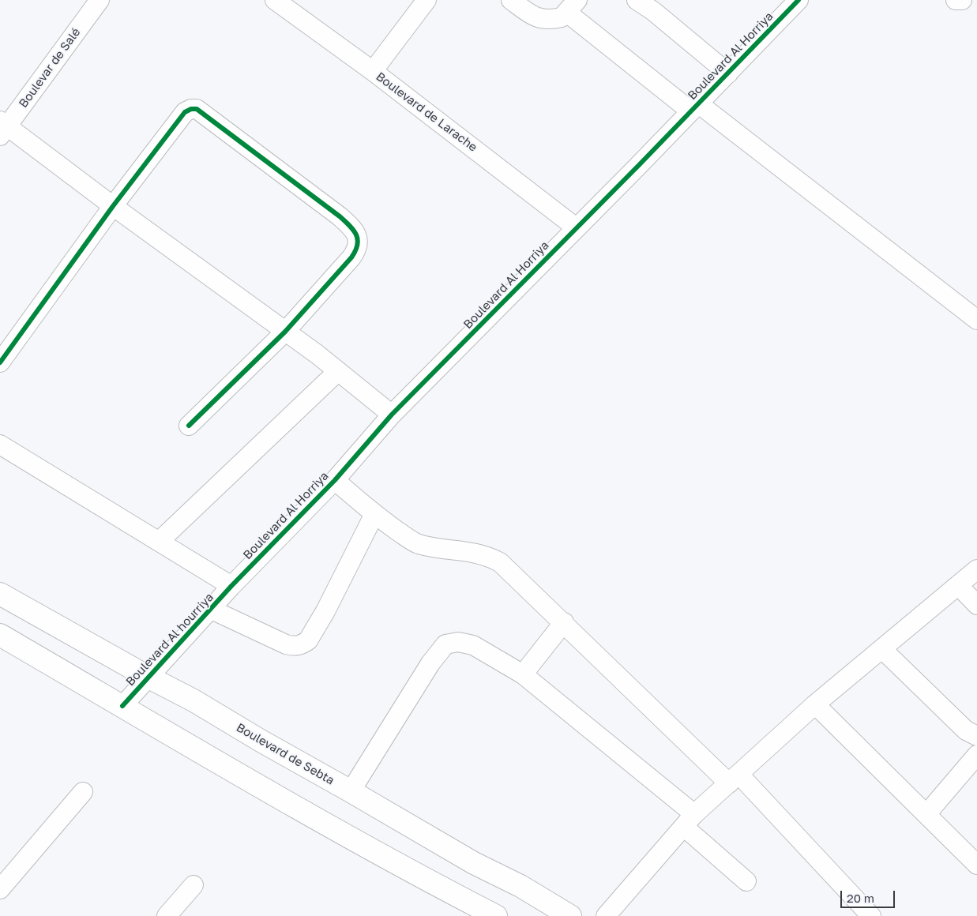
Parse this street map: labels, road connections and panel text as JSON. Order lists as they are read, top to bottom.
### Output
{
  "streets": {
    "street": [
      "Boulevard Al Horriya",
      "Boulevar de Salé",
      "Boulevard de Larache",
      "Boulevard Al hourriya",
      "Boulevard de Sebta"
    ]
  },
  "crossings": [
    ["Boulevard Al Horriya", "Boulevard de Larache"],
    ["Boulevard Al Horriya", "Boulevard Al hourriya"],
    ["Boulevard Al hourriya", "Boulevard de Sebta"]
  ],
  "scale_bar": "20 m"
}
